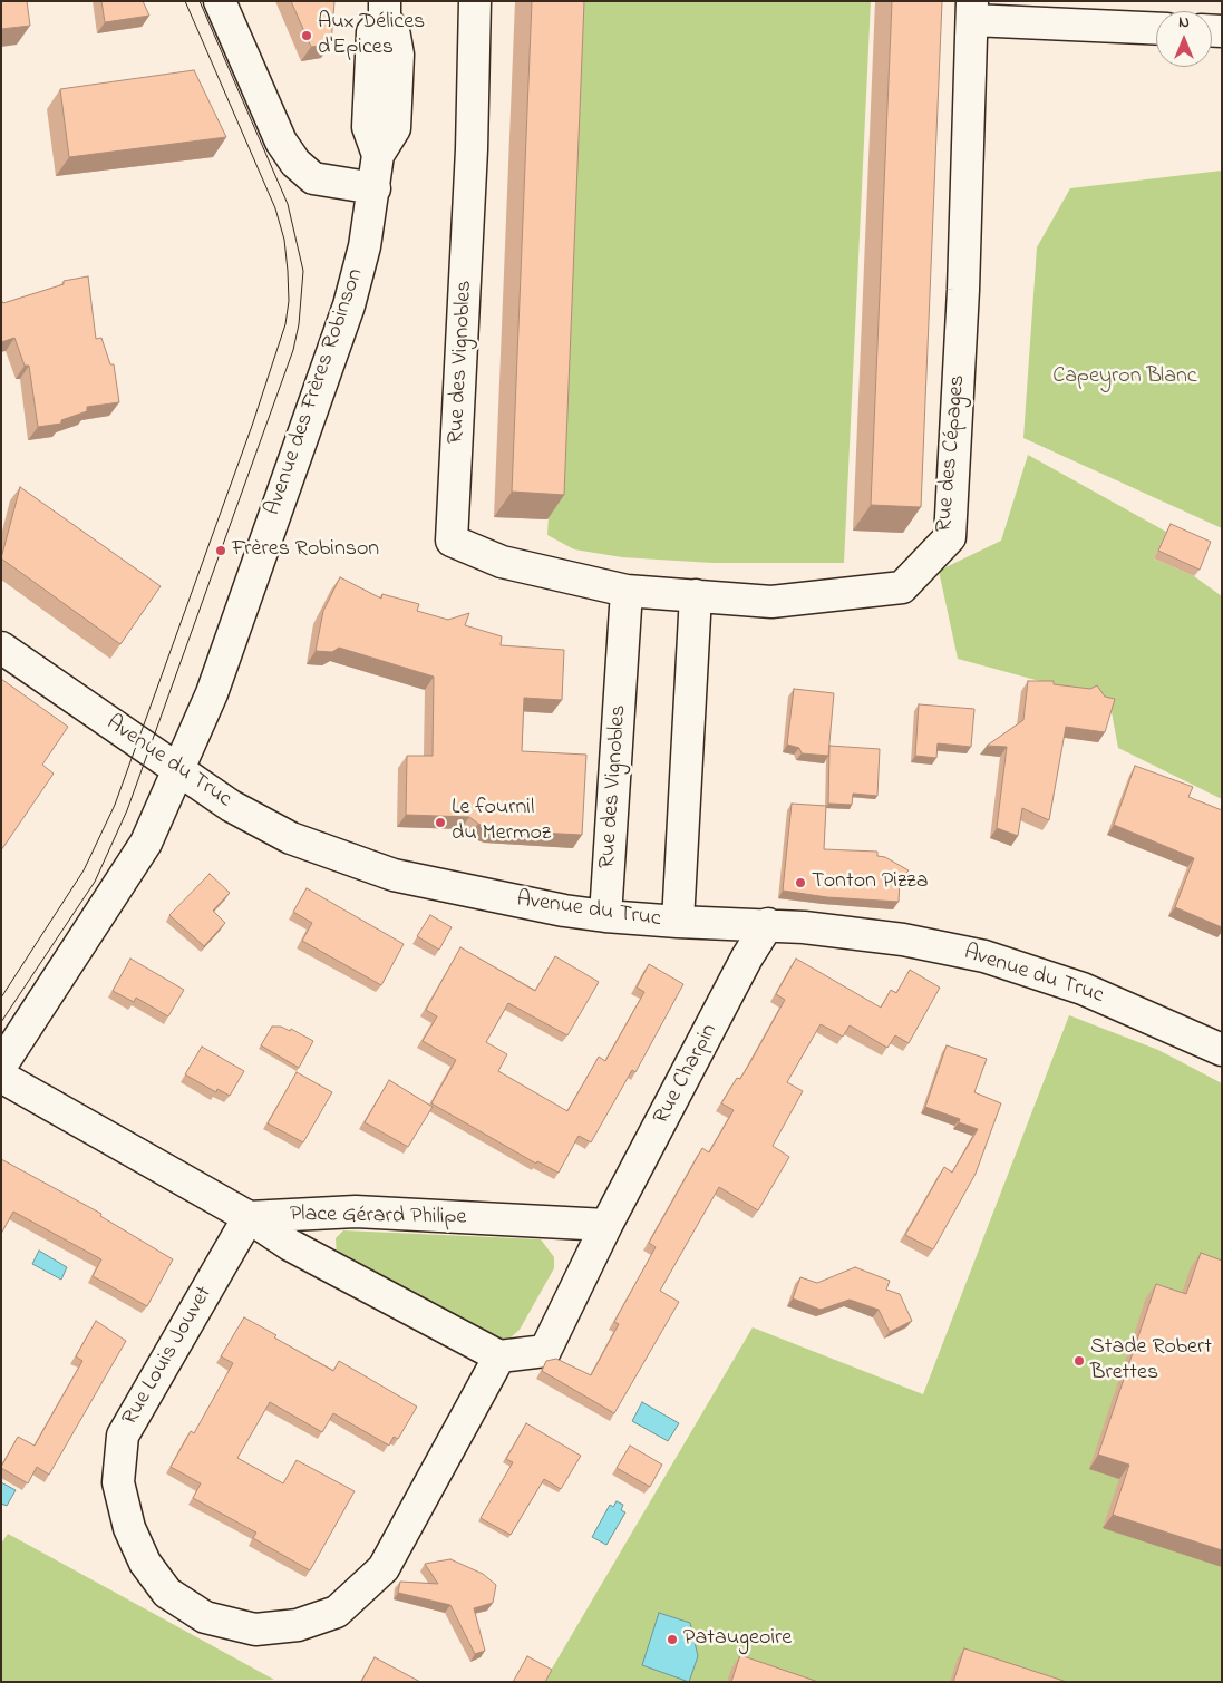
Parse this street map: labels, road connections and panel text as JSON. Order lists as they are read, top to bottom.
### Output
{
  "streets": {
    "street": [
      "Rue des Vignobles",
      "Avenue des Frères Robinson",
      "Rue des Cépages",
      "Avenue du Truc",
      "Rue Charpin",
      "Place Gérard Philipe",
      "Rue Louis Jouvet"
    ]
  },
  "crossings": [
    ["Rue des Vignobles", "Rue des Cépages"],
    ["Rue des Vignobles", "Avenue du Truc"],
    ["Avenue des Frères Robinson", "Avenue du Truc"],
    ["Avenue du Truc", "Rue Charpin"],
    ["Rue Charpin", "Place Gérard Philipe"],
    ["Place Gérard Philipe", "Rue Louis Jouvet"]
  ],
  "parks": ["Capeyron Blanc"],
  "places": [
    "Aux Délices d'Epices",
    "Frères Robinson",
    "Le fournil du Mermoz",
    "Tonton Pizza",
    "Stade Robert Brettes",
    "Pataugeoire"
  ],
  "north": "top"
}
